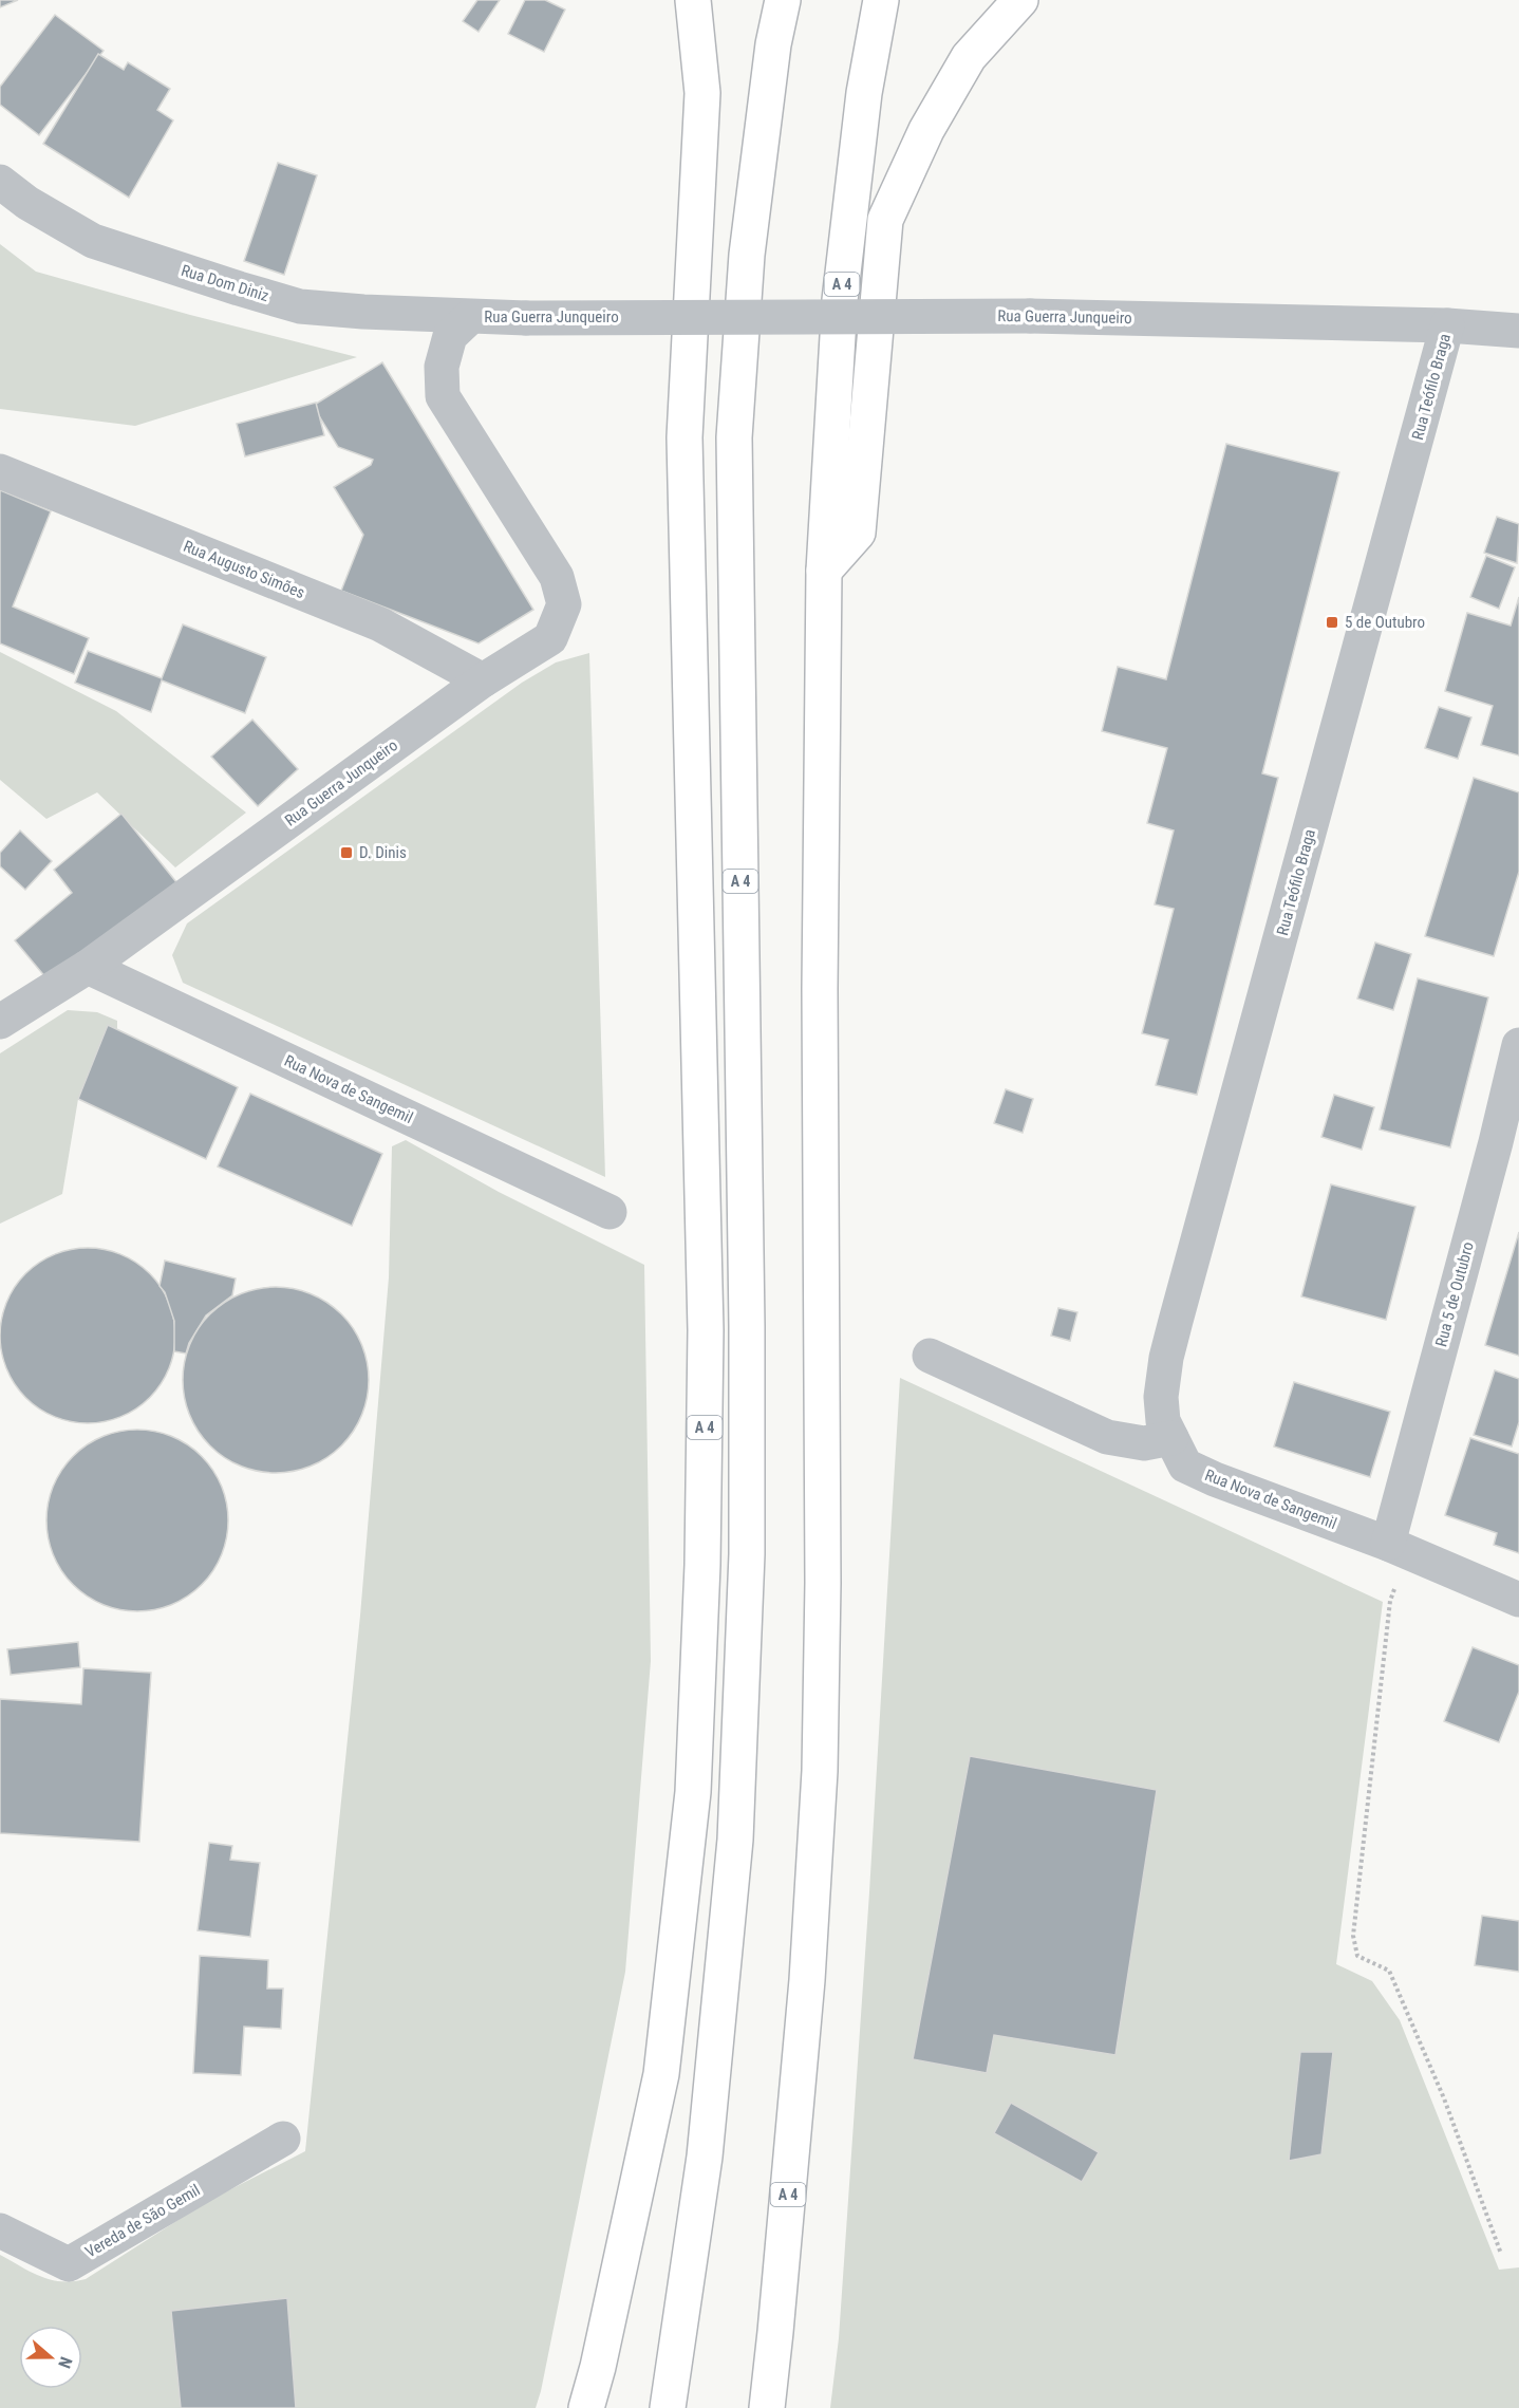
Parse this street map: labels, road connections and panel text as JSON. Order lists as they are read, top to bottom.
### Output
{
  "streets": {
    "highway": ["A 4"],
    "street": [
      "Rua Dom Diniz",
      "Rua Guerra Junqueiro",
      "Rua Teófilo Braga",
      "Rua Augusto Simões",
      "Rua Nova de Sangemil",
      "Rua 5 de Outubro",
      "Vereda de São Gemil"
    ]
  },
  "crossings": [
    ["Rua Dom Diniz", "Rua Guerra Junqueiro"],
    ["Rua Guerra Junqueiro", "Rua Teófilo Braga"],
    ["Rua Guerra Junqueiro", "Rua Augusto Simões"],
    ["Rua Guerra Junqueiro", "Rua Nova de Sangemil"],
    ["Rua Teófilo Braga", "Rua Nova de Sangemil"],
    ["Rua Nova de Sangemil", "Rua 5 de Outubro"]
  ],
  "places": {
    "transit": ["5 de Outubro", "D. Dinis"]
  },
  "north": "right"
}
